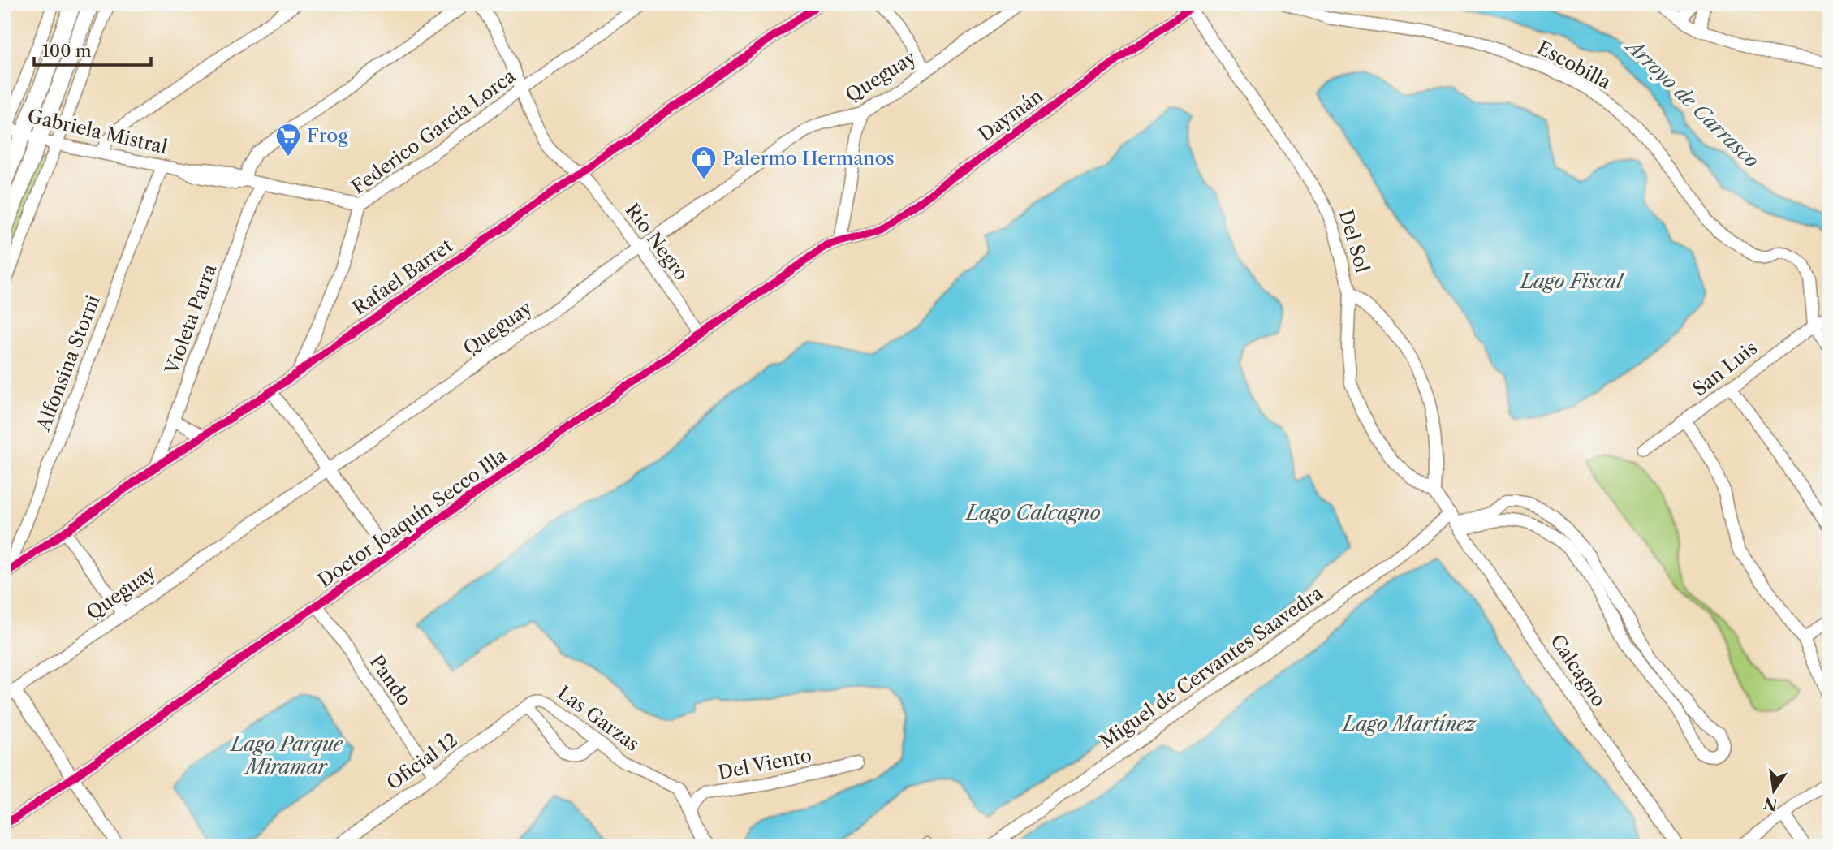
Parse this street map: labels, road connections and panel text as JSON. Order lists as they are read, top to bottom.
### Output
{
  "streets": {
    "street": [
      "Escobilla",
      "Queguay",
      "Daymán",
      "Gabriela Mistral",
      "Federico García Lorca",
      "Del Sol",
      "Río Negro",
      "Rafael Barret",
      "Violeta Parra",
      "Alfonsina Storni",
      "San Luis",
      "Doctor Joaquín Secco Illa",
      "Miguel de Cervantes Saavedra",
      "Calcagno",
      "Pando",
      "Las Garzas",
      "Oficial 12",
      "Del Viento"
    ]
  },
  "crossings": [
    ["Escobilla", "San Luis"],
    ["Queguay", "Río Negro"],
    ["Daymán", "Del Sol"],
    ["Daymán", "Doctor Joaquín Secco Illa"],
    ["Gabriela Mistral", "Federico García Lorca"],
    ["Gabriela Mistral", "Violeta Parra"],
    ["Gabriela Mistral", "Alfonsina Storni"],
    ["Federico García Lorca", "Río Negro"],
    ["Federico García Lorca", "Rafael Barret"],
    ["Del Sol", "Calcagno"],
    ["Río Negro", "Rafael Barret"],
    ["Río Negro", "Doctor Joaquín Secco Illa"],
    ["Rafael Barret", "Violeta Parra"],
    ["Rafael Barret", "Alfonsina Storni"],
    ["Doctor Joaquín Secco Illa", "Pando"],
    ["Miguel de Cervantes Saavedra", "Calcagno"],
    ["Pando", "Oficial 12"],
    ["Las Garzas", "Oficial 12"],
    ["Las Garzas", "Del Viento"]
  ],
  "water": [
    "Arroyo de Carrasco",
    "Lago Fiscal",
    "Lago Calcagno",
    "Lago Martínez",
    "Lago Parque Miramar"
  ],
  "places": {
    "supermarket": ["Frog"],
    "shop": ["Palermo Hermanos"]
  },
  "scale_bar": "100 m",
  "north": "bottom"
}
